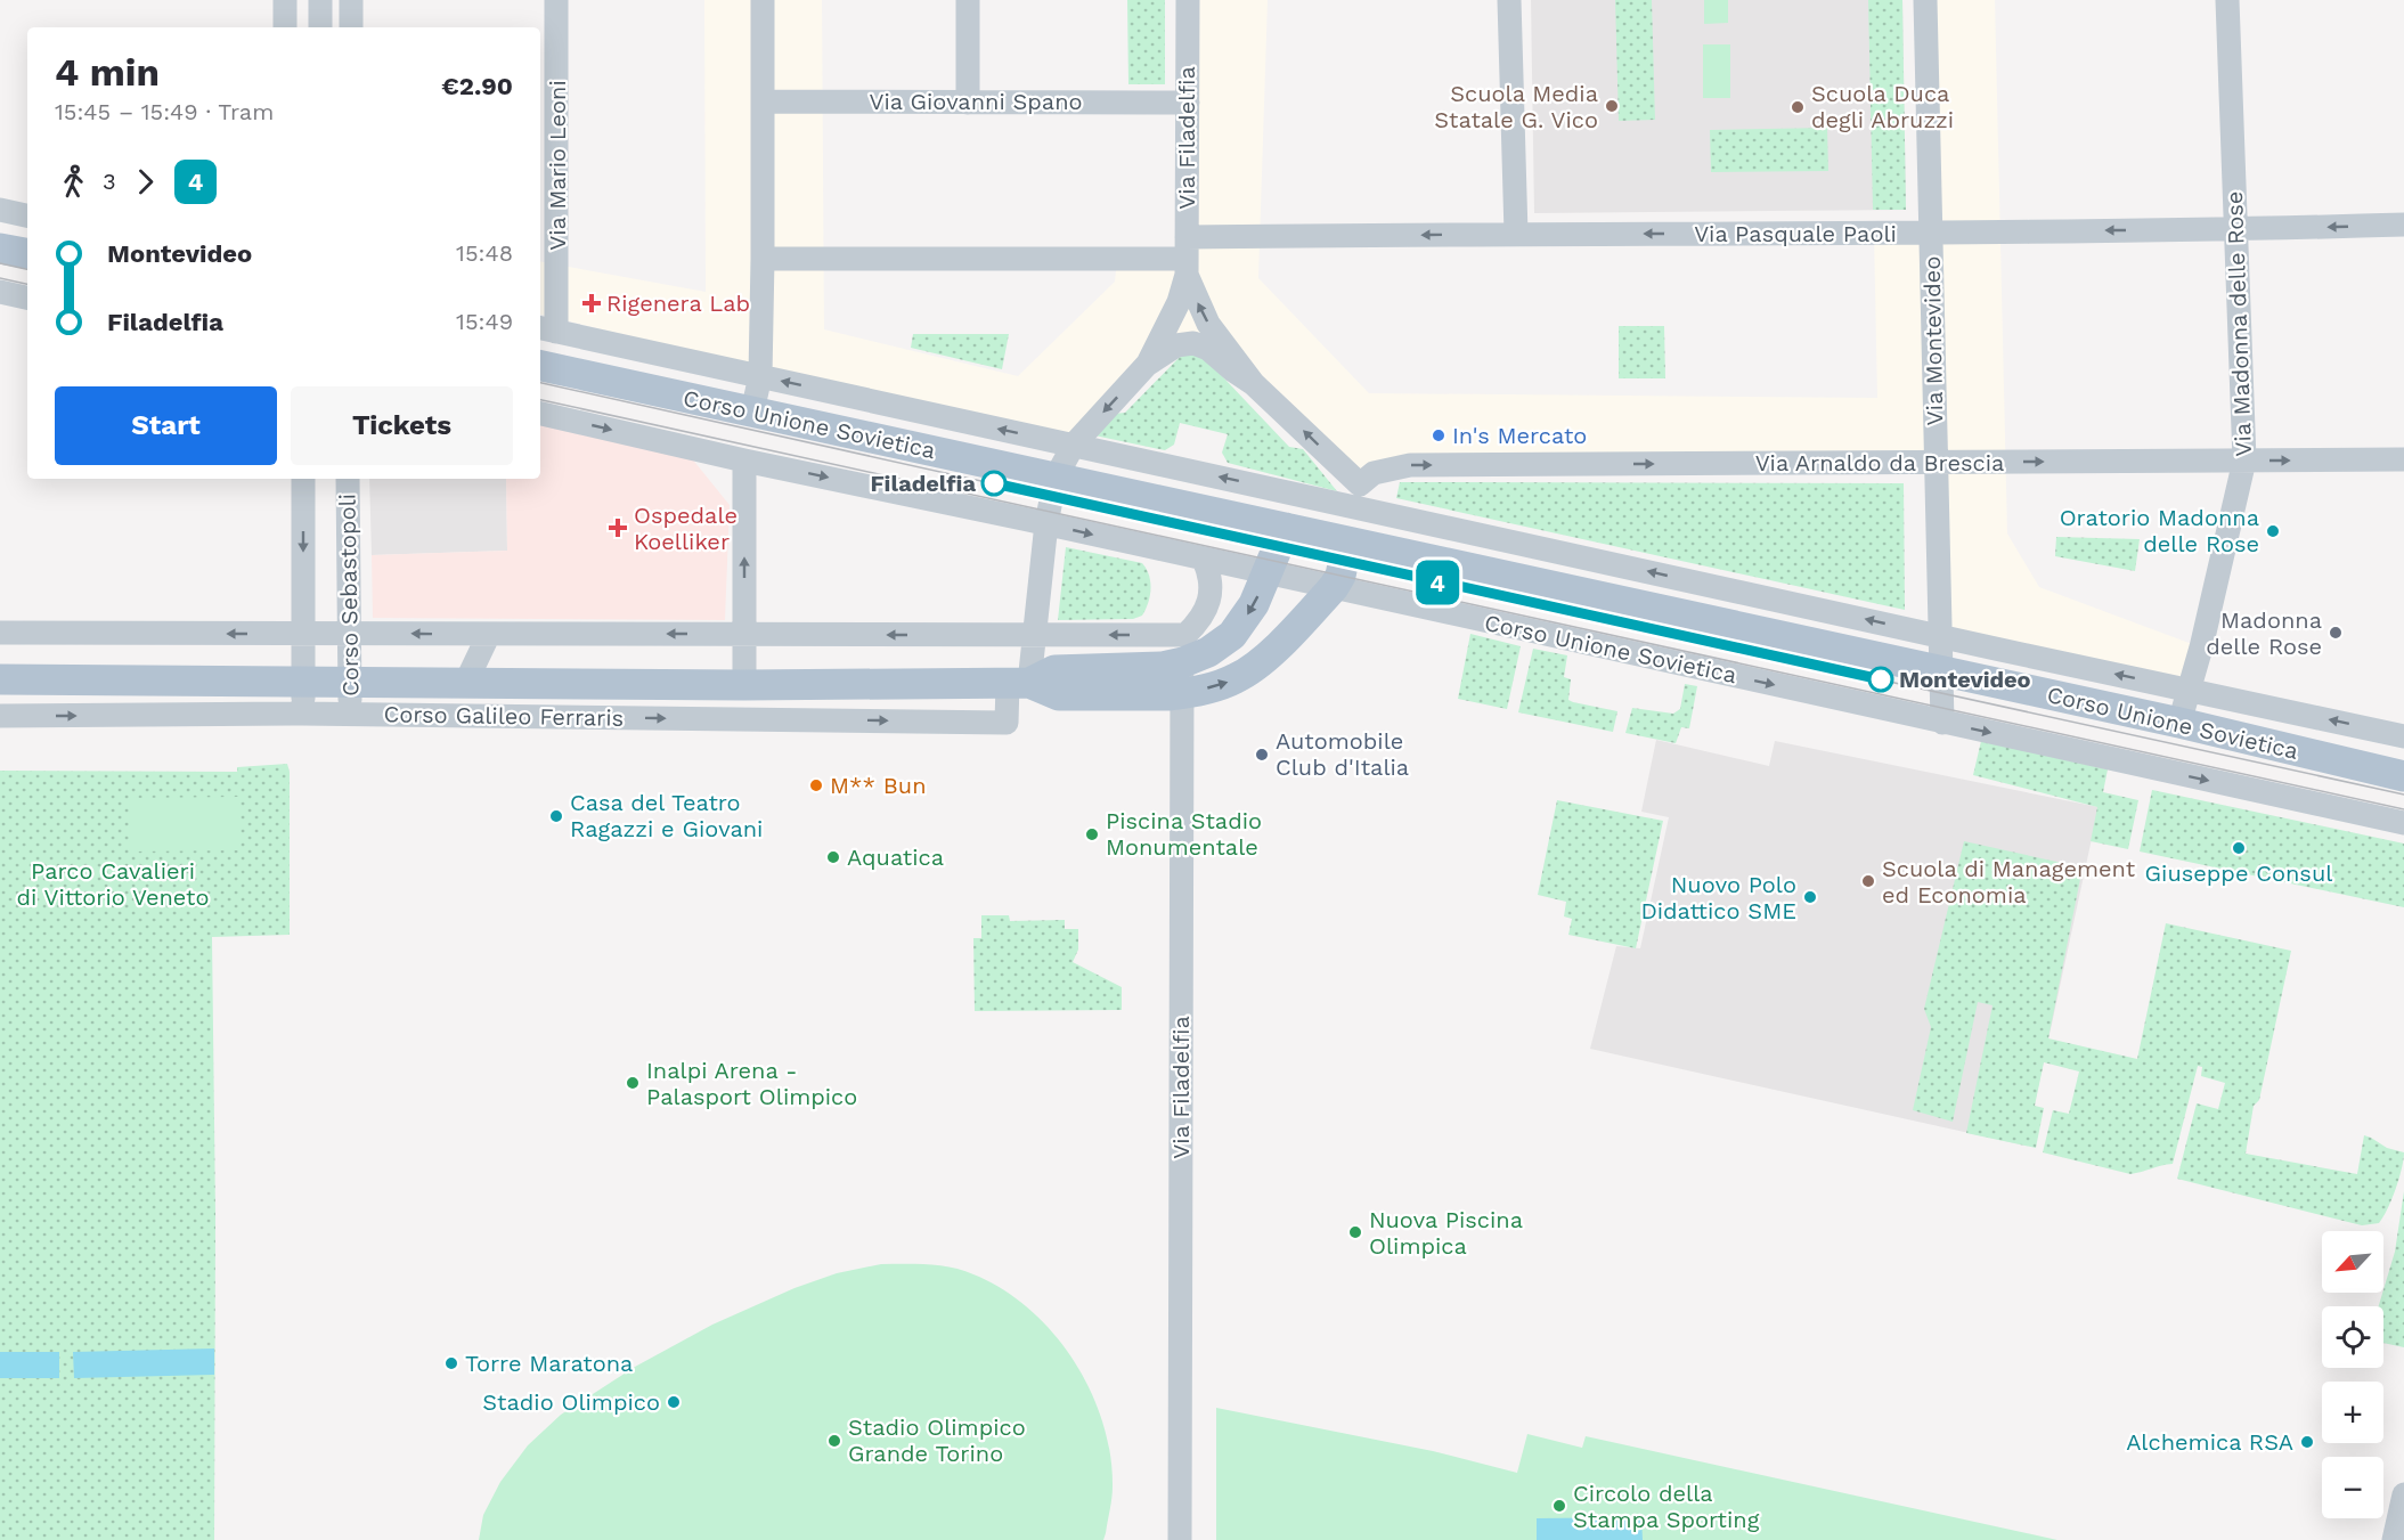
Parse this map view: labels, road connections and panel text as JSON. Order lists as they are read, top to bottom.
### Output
{
  "streets": {
    "main road": ["Corso Unione Sovietica", "Corso Galileo Ferraris"],
    "street": [
      "Via Giovanni Spano",
      "Via Filadelfia",
      "Via Mario Leoni",
      "Via Pasquale Paoli",
      "Via Madonna delle Rose",
      "Via Montevideo",
      "Via Arnaldo da Brescia",
      "Corso Sebastopoli"
    ]
  },
  "crossings": [
    ["Via Giovanni Spano", "Via Filadelfia"],
    ["Via Filadelfia", "Via Pasquale Paoli"],
    ["Via Mario Leoni", "Corso Unione Sovietica"],
    ["Via Pasquale Paoli", "Via Madonna delle Rose"],
    ["Via Pasquale Paoli", "Via Montevideo"],
    ["Via Madonna delle Rose", "Corso Unione Sovietica"],
    ["Via Madonna delle Rose", "Via Arnaldo da Brescia"],
    ["Via Montevideo", "Corso Unione Sovietica"],
    ["Via Montevideo", "Via Arnaldo da Brescia"],
    ["Corso Unione Sovietica", "Via Arnaldo da Brescia"],
    ["Corso Sebastopoli", "Corso Galileo Ferraris"]
  ],
  "one_way": ["Via Pasquale Paoli", "Via Arnaldo da Brescia"],
  "parks": ["Parco Cavalieri di Vittorio Veneto"],
  "places": {
    "other": [
      "Scuola Media Statale G. Vico",
      "Scuola Duca degli Abruzzi",
      "In's Mercato",
      "Filadelfia",
      "Oratorio Madonna delle Rose",
      "Madonna delle Rose",
      "Montevideo",
      "Automobile Club d'Italia",
      "M** Bun",
      "Casa del Teatro Ragazzi e Giovani",
      "Piscina Stadio Monumentale",
      "Giuseppe Consul",
      "Aquatica",
      "Scuola di Management ed Economia",
      "Nuovo Polo Didattico SME",
      "Inalpi Arena - Palasport Olimpico",
      "Nuova Piscina Olimpica",
      "Torre Maratona",
      "Stadio Olimpico",
      "Stadio Olimpico Grande Torino",
      "Alchemica RSA",
      "Circolo della Stampa Sporting"
    ],
    "health": ["Rigenera Lab", "Ospedale Koelliker"]
  },
  "lines": ["tram line 4"],
  "north": "bottom left",
  "page": {
    "on_map": "4",
    "heading": ["4 min", "15:45 – 15:49 · Tram", "€2.90"],
    "legs": ["3", "4"],
    "list": [
      {
        "name": "Montevideo",
        "value": "15:48"
      },
      {
        "name": "Filadelfia",
        "value": "15:49"
      }
    ],
    "buttons": ["Start", "Tickets"],
    "map_buttons": ["+", "−"]
  }
}
